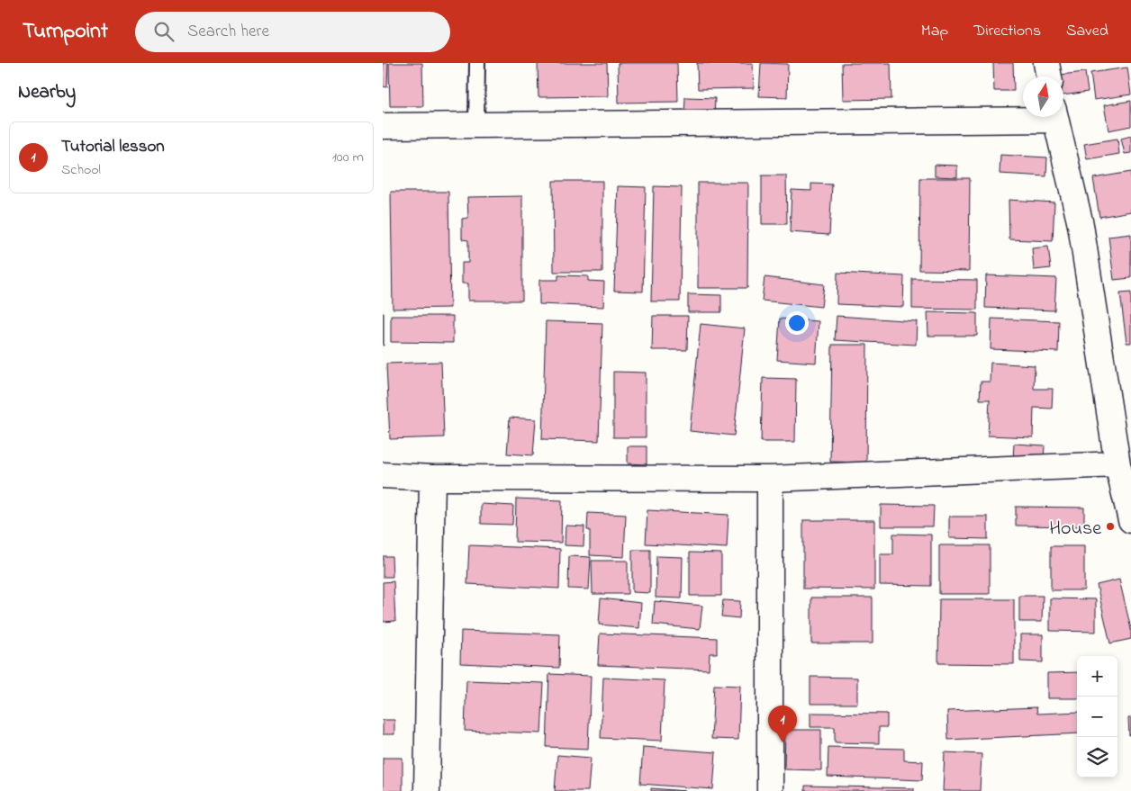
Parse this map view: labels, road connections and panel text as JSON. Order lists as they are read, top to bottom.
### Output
{
  "places": ["House"],
  "north": "top",
  "page": {
    "header": "Turnpoint",
    "search": "Search here",
    "nav": ["Map", "Directions", "Saved"],
    "heading": "Nearby",
    "list": [
      {
        "mark": "1",
        "name": "Tutorial lesson",
        "note": "School",
        "value": "100 m"
      }
    ],
    "map_buttons": ["+", "−"],
    "pins": "1"
  }
}
